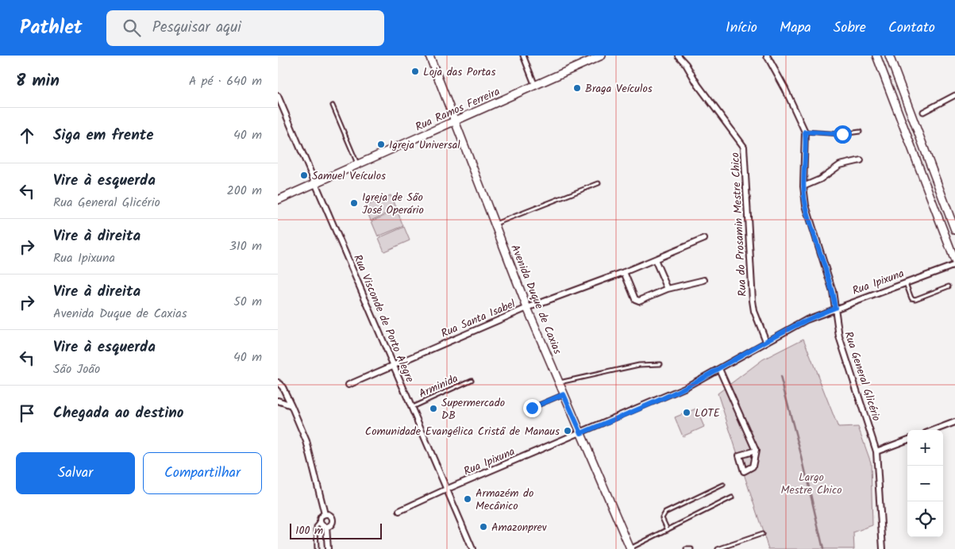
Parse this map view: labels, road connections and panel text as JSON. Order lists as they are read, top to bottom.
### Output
{
  "streets": {
    "main road": ["Rua Ramos Ferreira", "Avenida Duque de Caxias"],
    "street": [
      "Rua do Prosamin Mestre Chico",
      "Rua Ipixuna",
      "Rua Visconde de Porto Alegre",
      "Rua Santa Isabel",
      "Rua General Glicério"
    ],
    "lane": ["Arminida"]
  },
  "crossings": [
    ["Rua Ramos Ferreira", "Avenida Duque de Caxias"],
    ["Rua Ramos Ferreira", "Rua Visconde de Porto Alegre"],
    ["Rua do Prosamin Mestre Chico", "Rua Ipixuna"],
    ["Rua Ipixuna", "Avenida Duque de Caxias"],
    ["Rua Ipixuna", "Rua Visconde de Porto Alegre"],
    ["Rua Ipixuna", "Rua General Glicério"],
    ["Avenida Duque de Caxias", "Rua Santa Isabel"],
    ["Rua Visconde de Porto Alegre", "Rua Santa Isabel"],
    ["Rua Visconde de Porto Alegre", "Arminida"]
  ],
  "parks": ["Largo Mestre Chico"],
  "places": [
    "Loja das Portas",
    "Braga Veículos",
    "Igreja Universal",
    "Samuel Veículos",
    "Igreja de São José Operário",
    "Supermercado DB",
    "LOTE",
    "Comunidade Evangélica Cristã de Manaus",
    "Armazém do Mecânico",
    "Amazonprev"
  ],
  "scale_bar": "100 m",
  "page": {
    "header": "Pathlet",
    "search": "Pesquisar aqui",
    "nav": [
      "Início",
      "Mapa",
      "Sobre",
      "Contato"
    ],
    "heading": ["8 min", "A pé · 640 m"],
    "list": [
      ["Siga em frente", "40 m"],
      ["Vire à esquerda", "Rua General Glicério", "200 m"],
      ["Vire à direita", "Rua Ipixuna", "310 m"],
      ["Vire à direita", "Avenida Duque de Caxias", "50 m"],
      ["Vire à esquerda", "São João", "40 m"],
      "Chegada ao destino"
    ],
    "map_buttons": ["+", "−"],
    "buttons": ["Salvar", "Compartilhar"],
    "scale": "100 m"
  }
}
